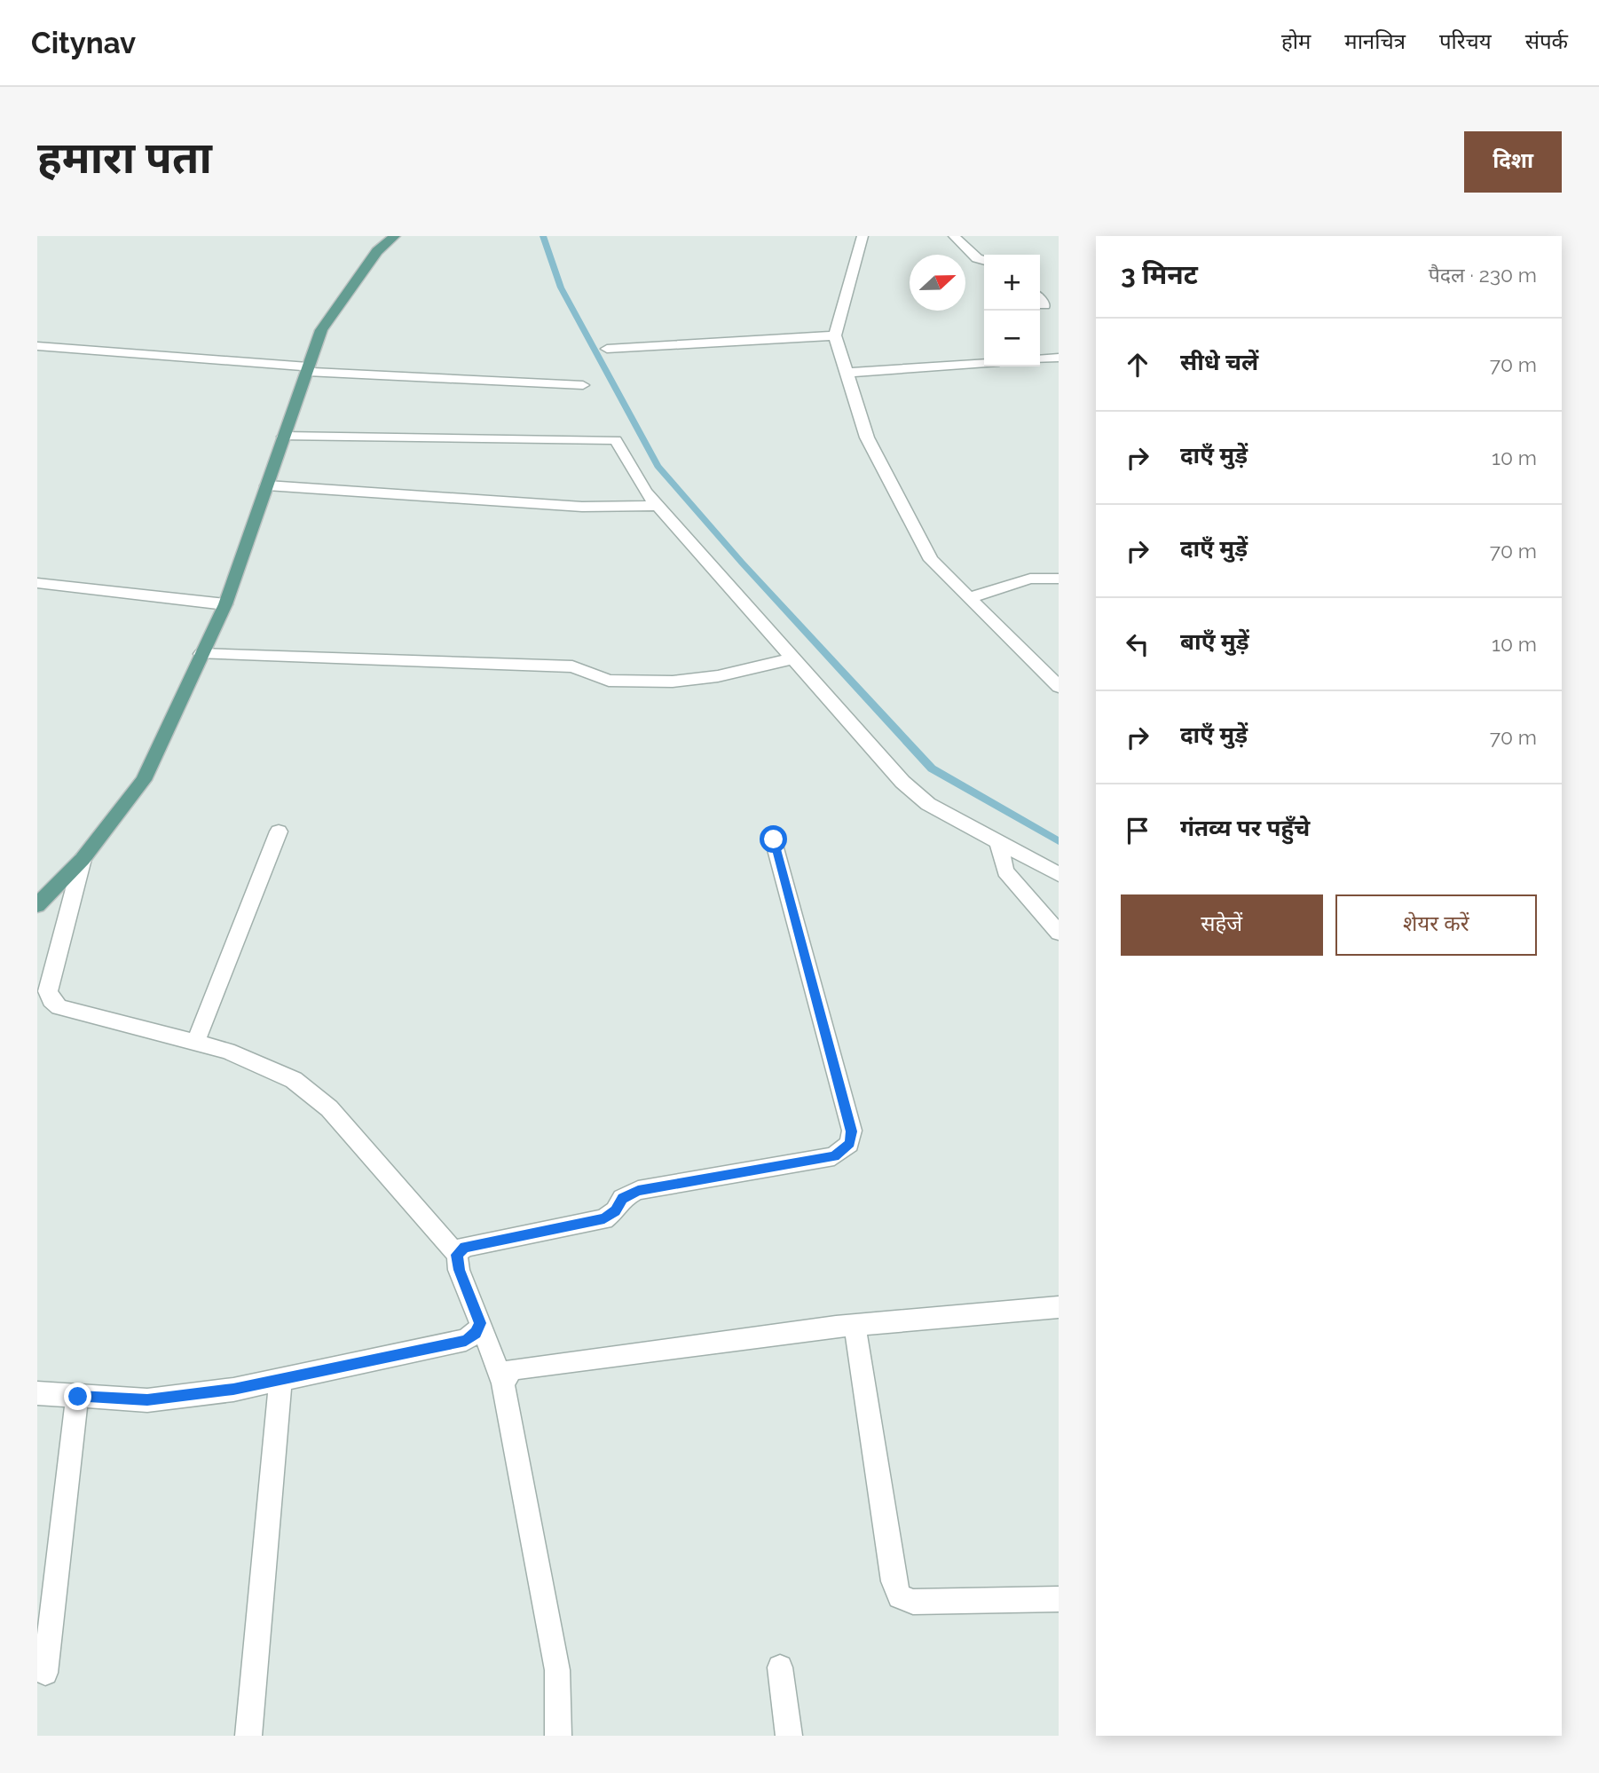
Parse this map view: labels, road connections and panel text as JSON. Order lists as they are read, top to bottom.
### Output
{
  "north": "right",
  "page": {
    "header": "Citynav",
    "nav": [
      "होम",
      "मानचित्र",
      "परिचय",
      "संपर्क"
    ],
    "buttons": [
      "दिशा",
      ["सहेजें", "शेयर करें"]
    ],
    "title": "हमारा पता",
    "heading": ["3 मिनट", "पैदल · 230 m"],
    "map_buttons": ["+", "−"],
    "list": [
      ["सीधे चलें", "70 m"],
      ["दाएँ मुड़ें", "10 m"],
      ["दाएँ मुड़ें", "70 m"],
      ["बाएँ मुड़ें", "10 m"],
      ["दाएँ मुड़ें", "70 m"],
      "गंतव्य पर पहुँचे"
    ]
  }
}
